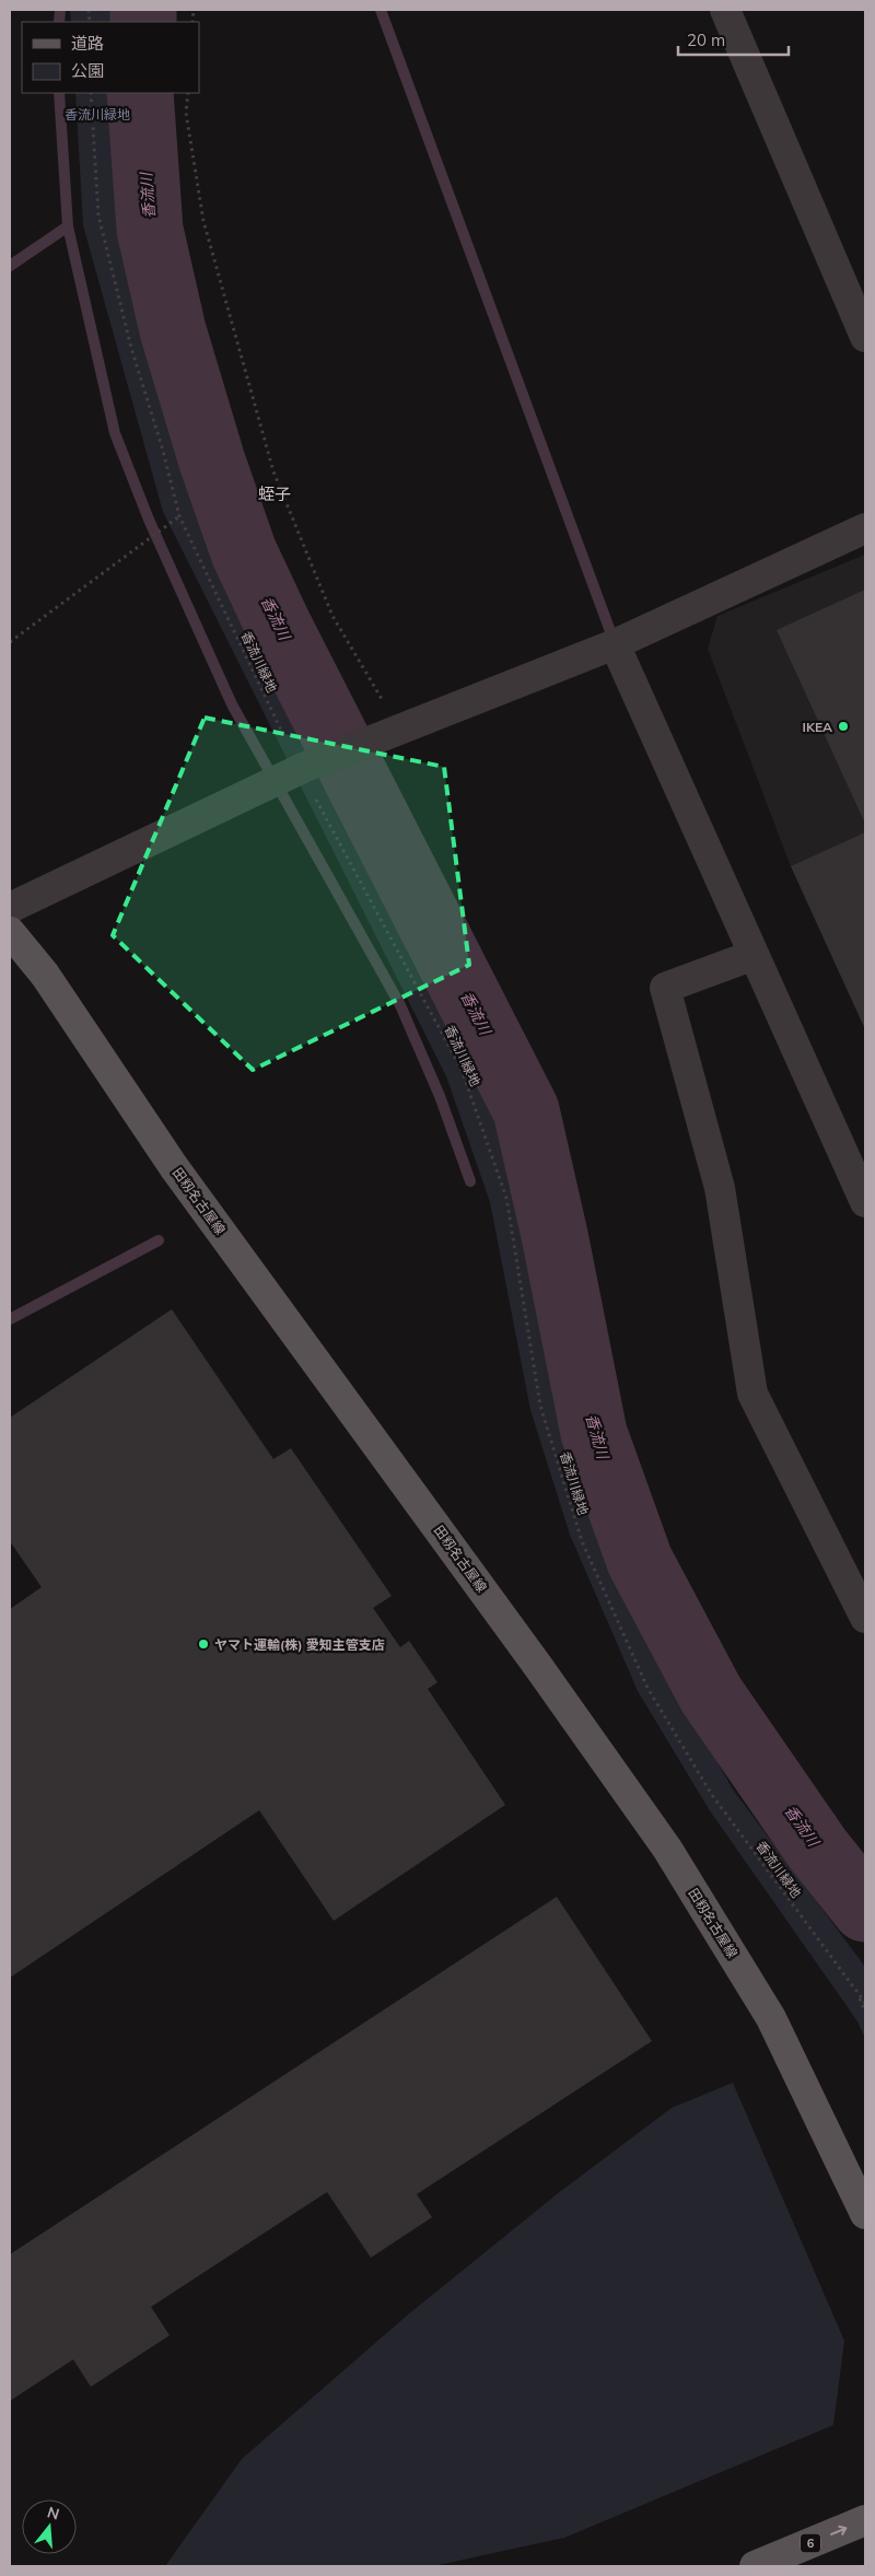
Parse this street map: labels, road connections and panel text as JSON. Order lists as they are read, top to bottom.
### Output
{
  "streets": {
    "main road": ["田籾名古屋線", "6"],
    "path": ["香流川緑地"]
  },
  "districts": ["蛭子"],
  "water": ["香流川"],
  "parks": ["香流川緑地"],
  "places": ["IKEA", "ヤマト運輸(株) 愛知主管支店"],
  "legend": ["道路", "公園"],
  "scale_bar": "20 m",
  "north": "top"
}
